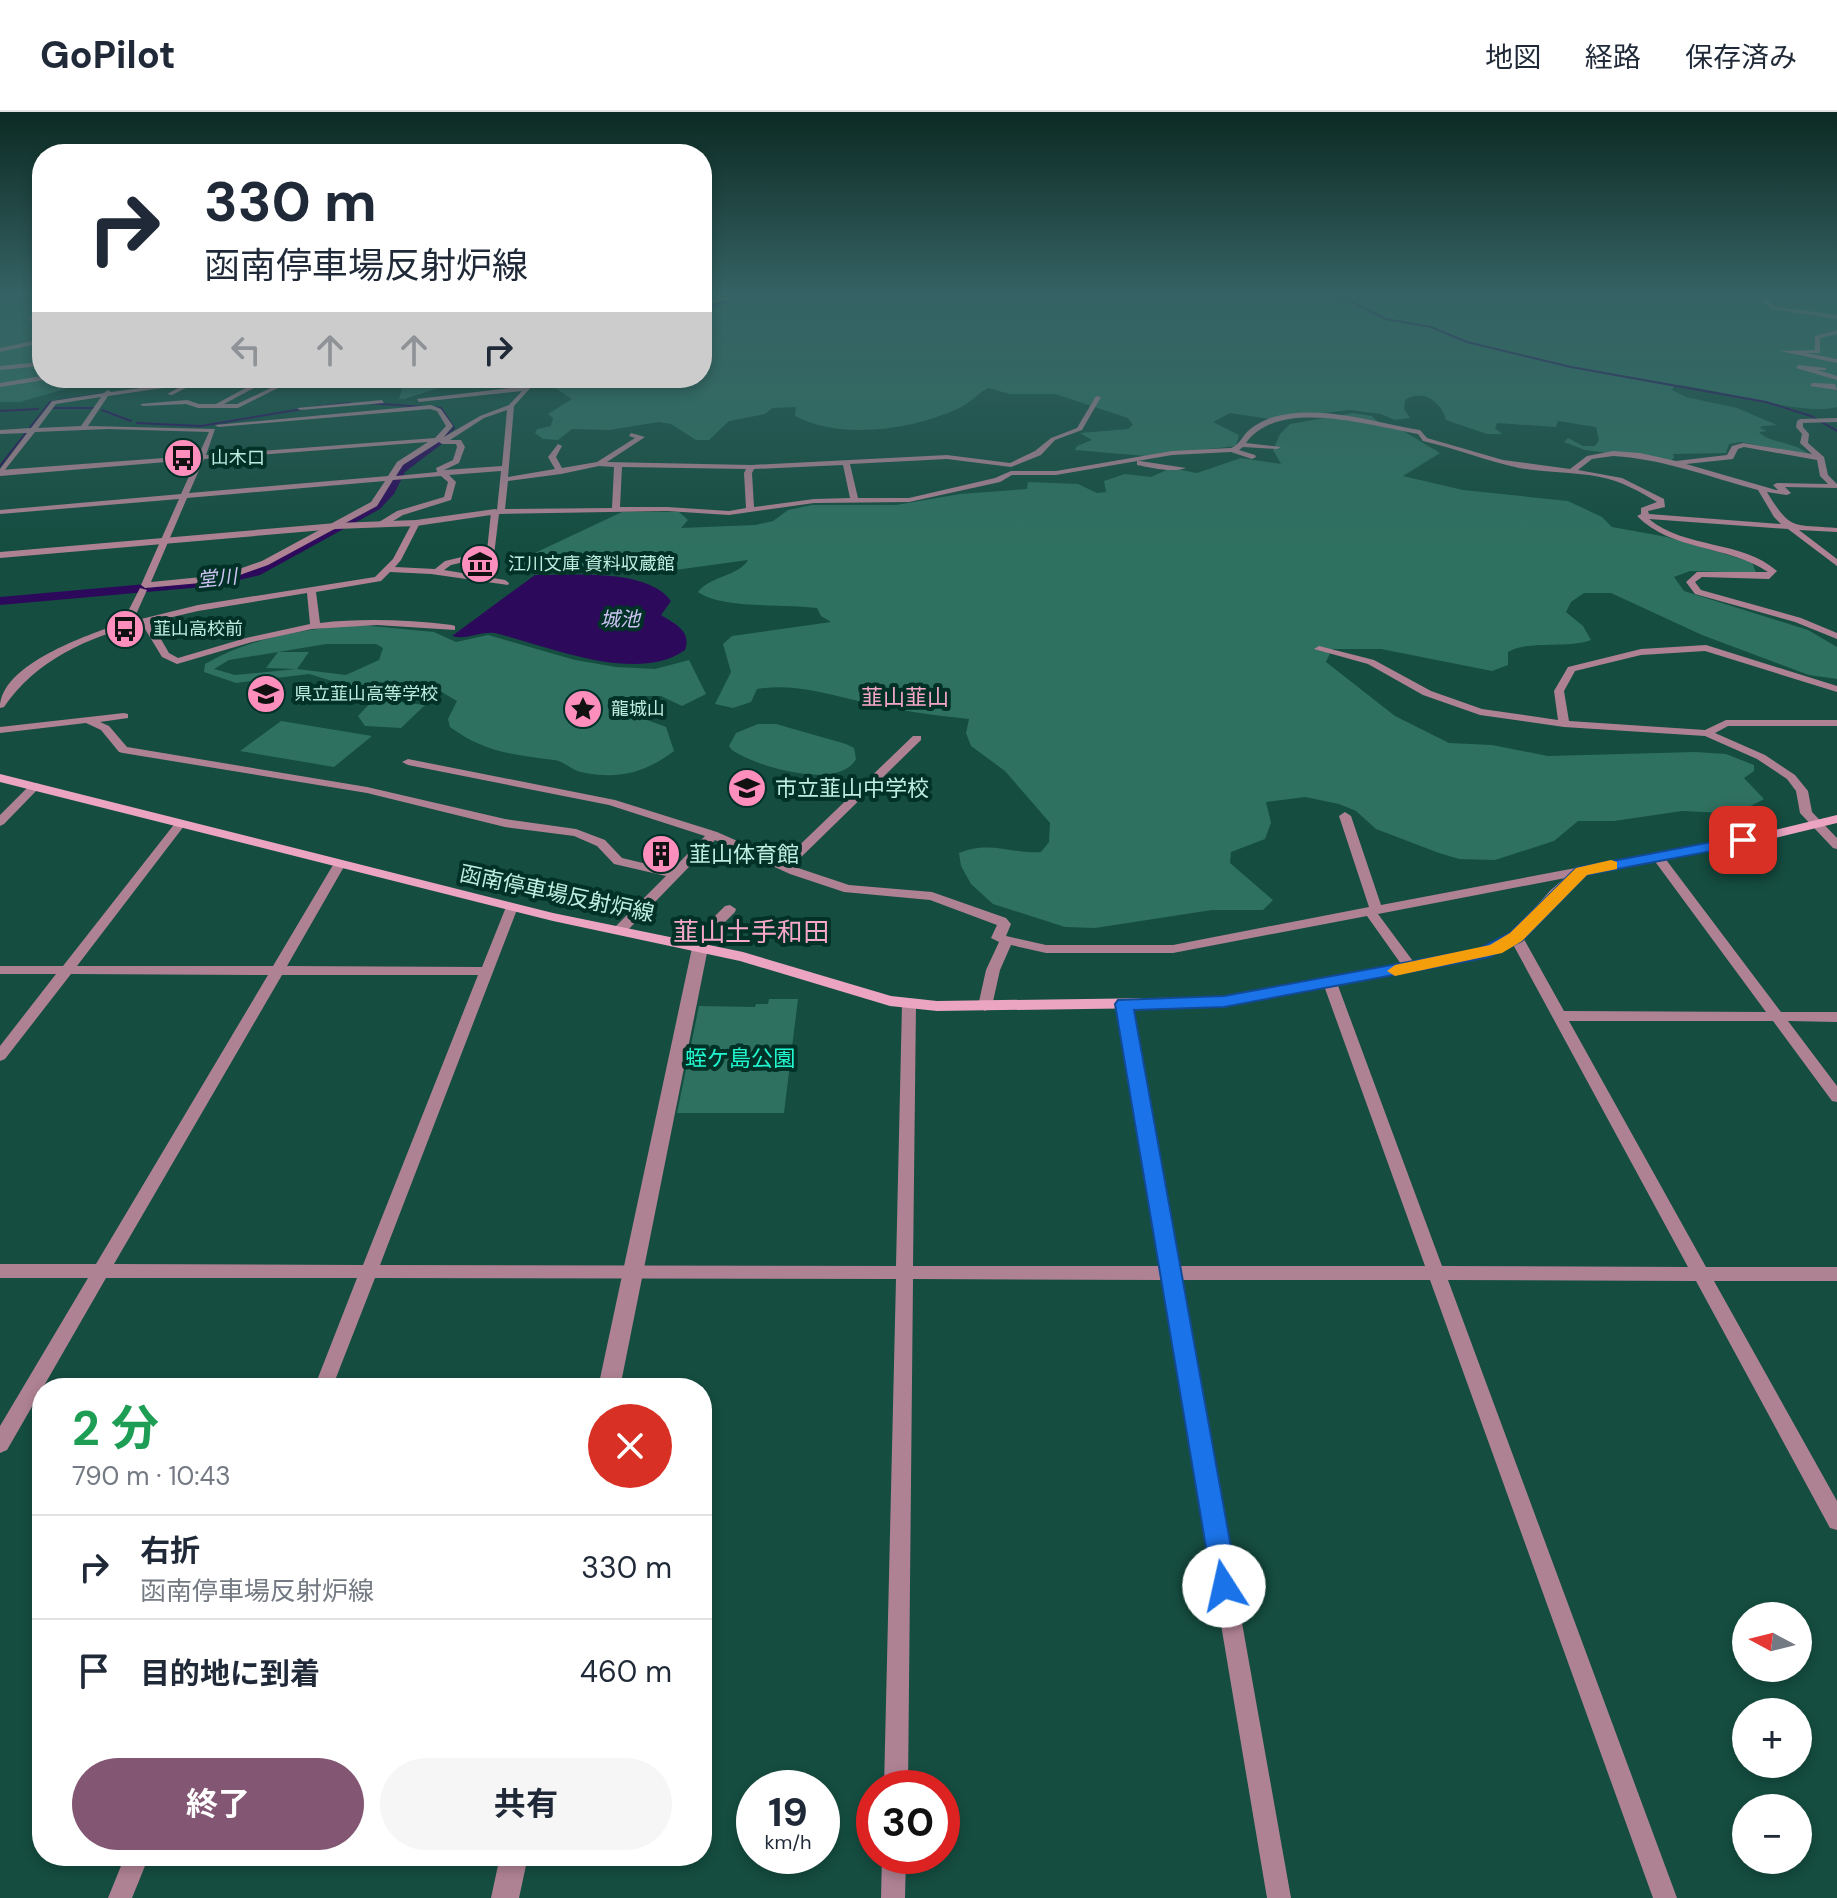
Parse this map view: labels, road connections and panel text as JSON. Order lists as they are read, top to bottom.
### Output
{
  "streets": {
    "main road": ["函南停車場反射炉線"]
  },
  "districts": ["韮山韮山", "韮山土手和田"],
  "water": ["堂川", "城池"],
  "parks": ["蛭ケ島公園"],
  "places": {
    "bus stop": ["山木口", "韮山高校前"],
    "museum": ["江川文庫 資料収蔵館"],
    "school or university": ["県立韮山高等学校", "市立韮山中学校"],
    "place": ["龍城山"],
    "building": ["韮山体育館"]
  },
  "north": "left",
  "page": {
    "header": "GoPilot",
    "nav": ["地図", "経路", "保存済み"],
    "turn": ["330 m", "函南停車場反射炉線"],
    "heading": ["2 分", "790 m · 10:43"],
    "list": [
      {
        "name": "右折",
        "note": "函南停車場反射炉線",
        "value": "330 m"
      },
      {
        "name": "目的地に到着",
        "value": "460 m"
      }
    ],
    "map_buttons": ["+", "−"],
    "buttons": ["終了", "共有"],
    "speed": "19 km/h",
    "limit": "30"
  }
}
